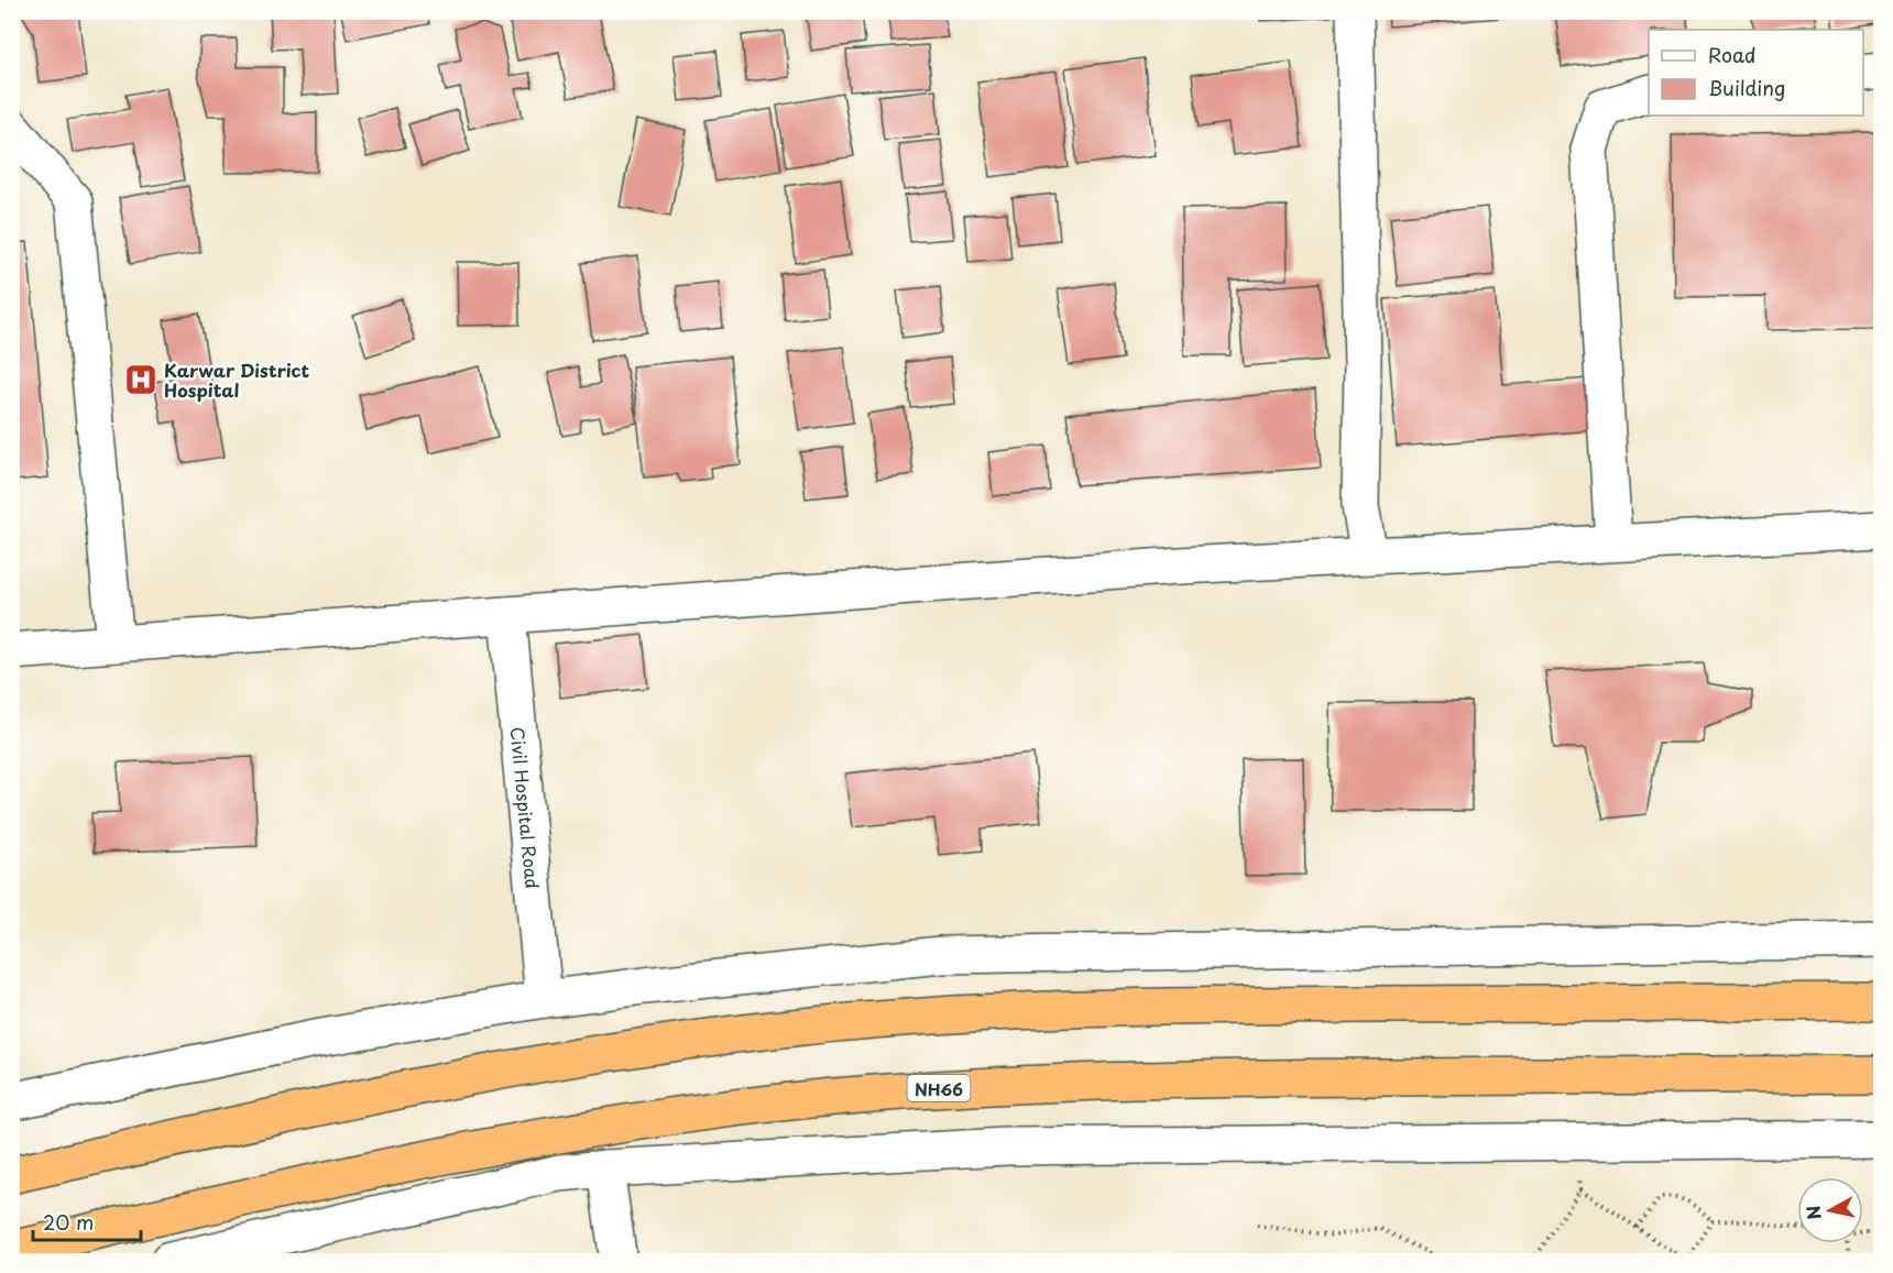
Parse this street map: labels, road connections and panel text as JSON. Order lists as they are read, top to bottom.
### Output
{
  "streets": {
    "highway": ["NH66"],
    "street": ["Civil Hospital Road"]
  },
  "places": {
    "hospital": ["Karwar District Hospital"]
  },
  "legend": ["Road", "Building"],
  "scale_bar": "20 m",
  "north": "left"
}
